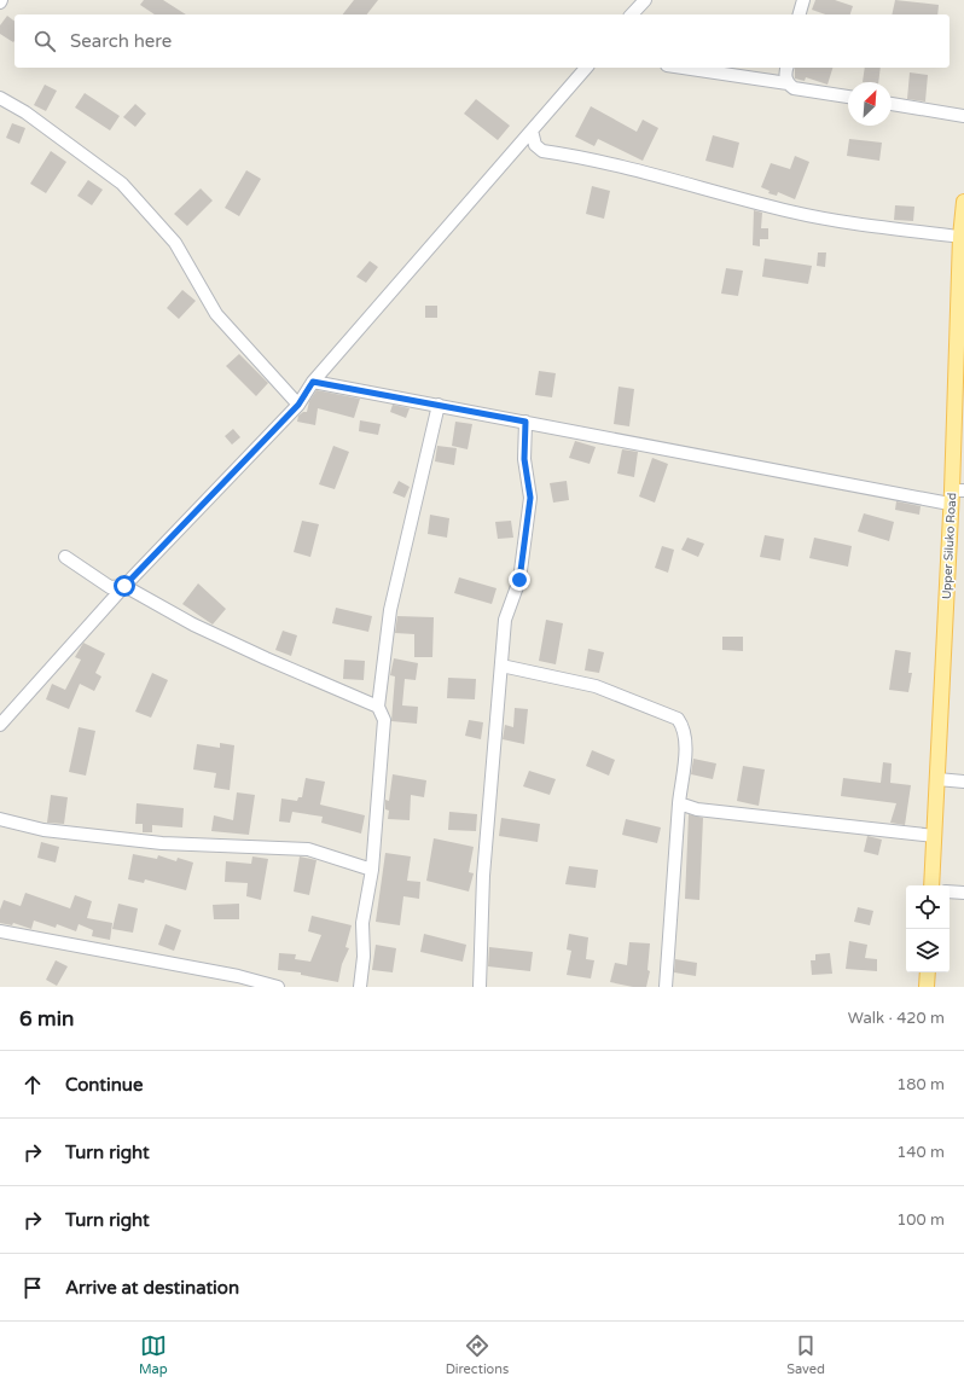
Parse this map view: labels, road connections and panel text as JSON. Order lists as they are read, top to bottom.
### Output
{
  "streets": {
    "main road": ["Upper Siluko Road"]
  },
  "north": "top right",
  "page": {
    "search": "Search here",
    "heading": ["6 min", "Walk · 420 m"],
    "list": [
      ["Continue", "180 m"],
      ["Turn right", "140 m"],
      ["Turn right", "100 m"],
      "Arrive at destination"
    ],
    "nav": ["Map", "Directions", "Saved"]
  }
}
